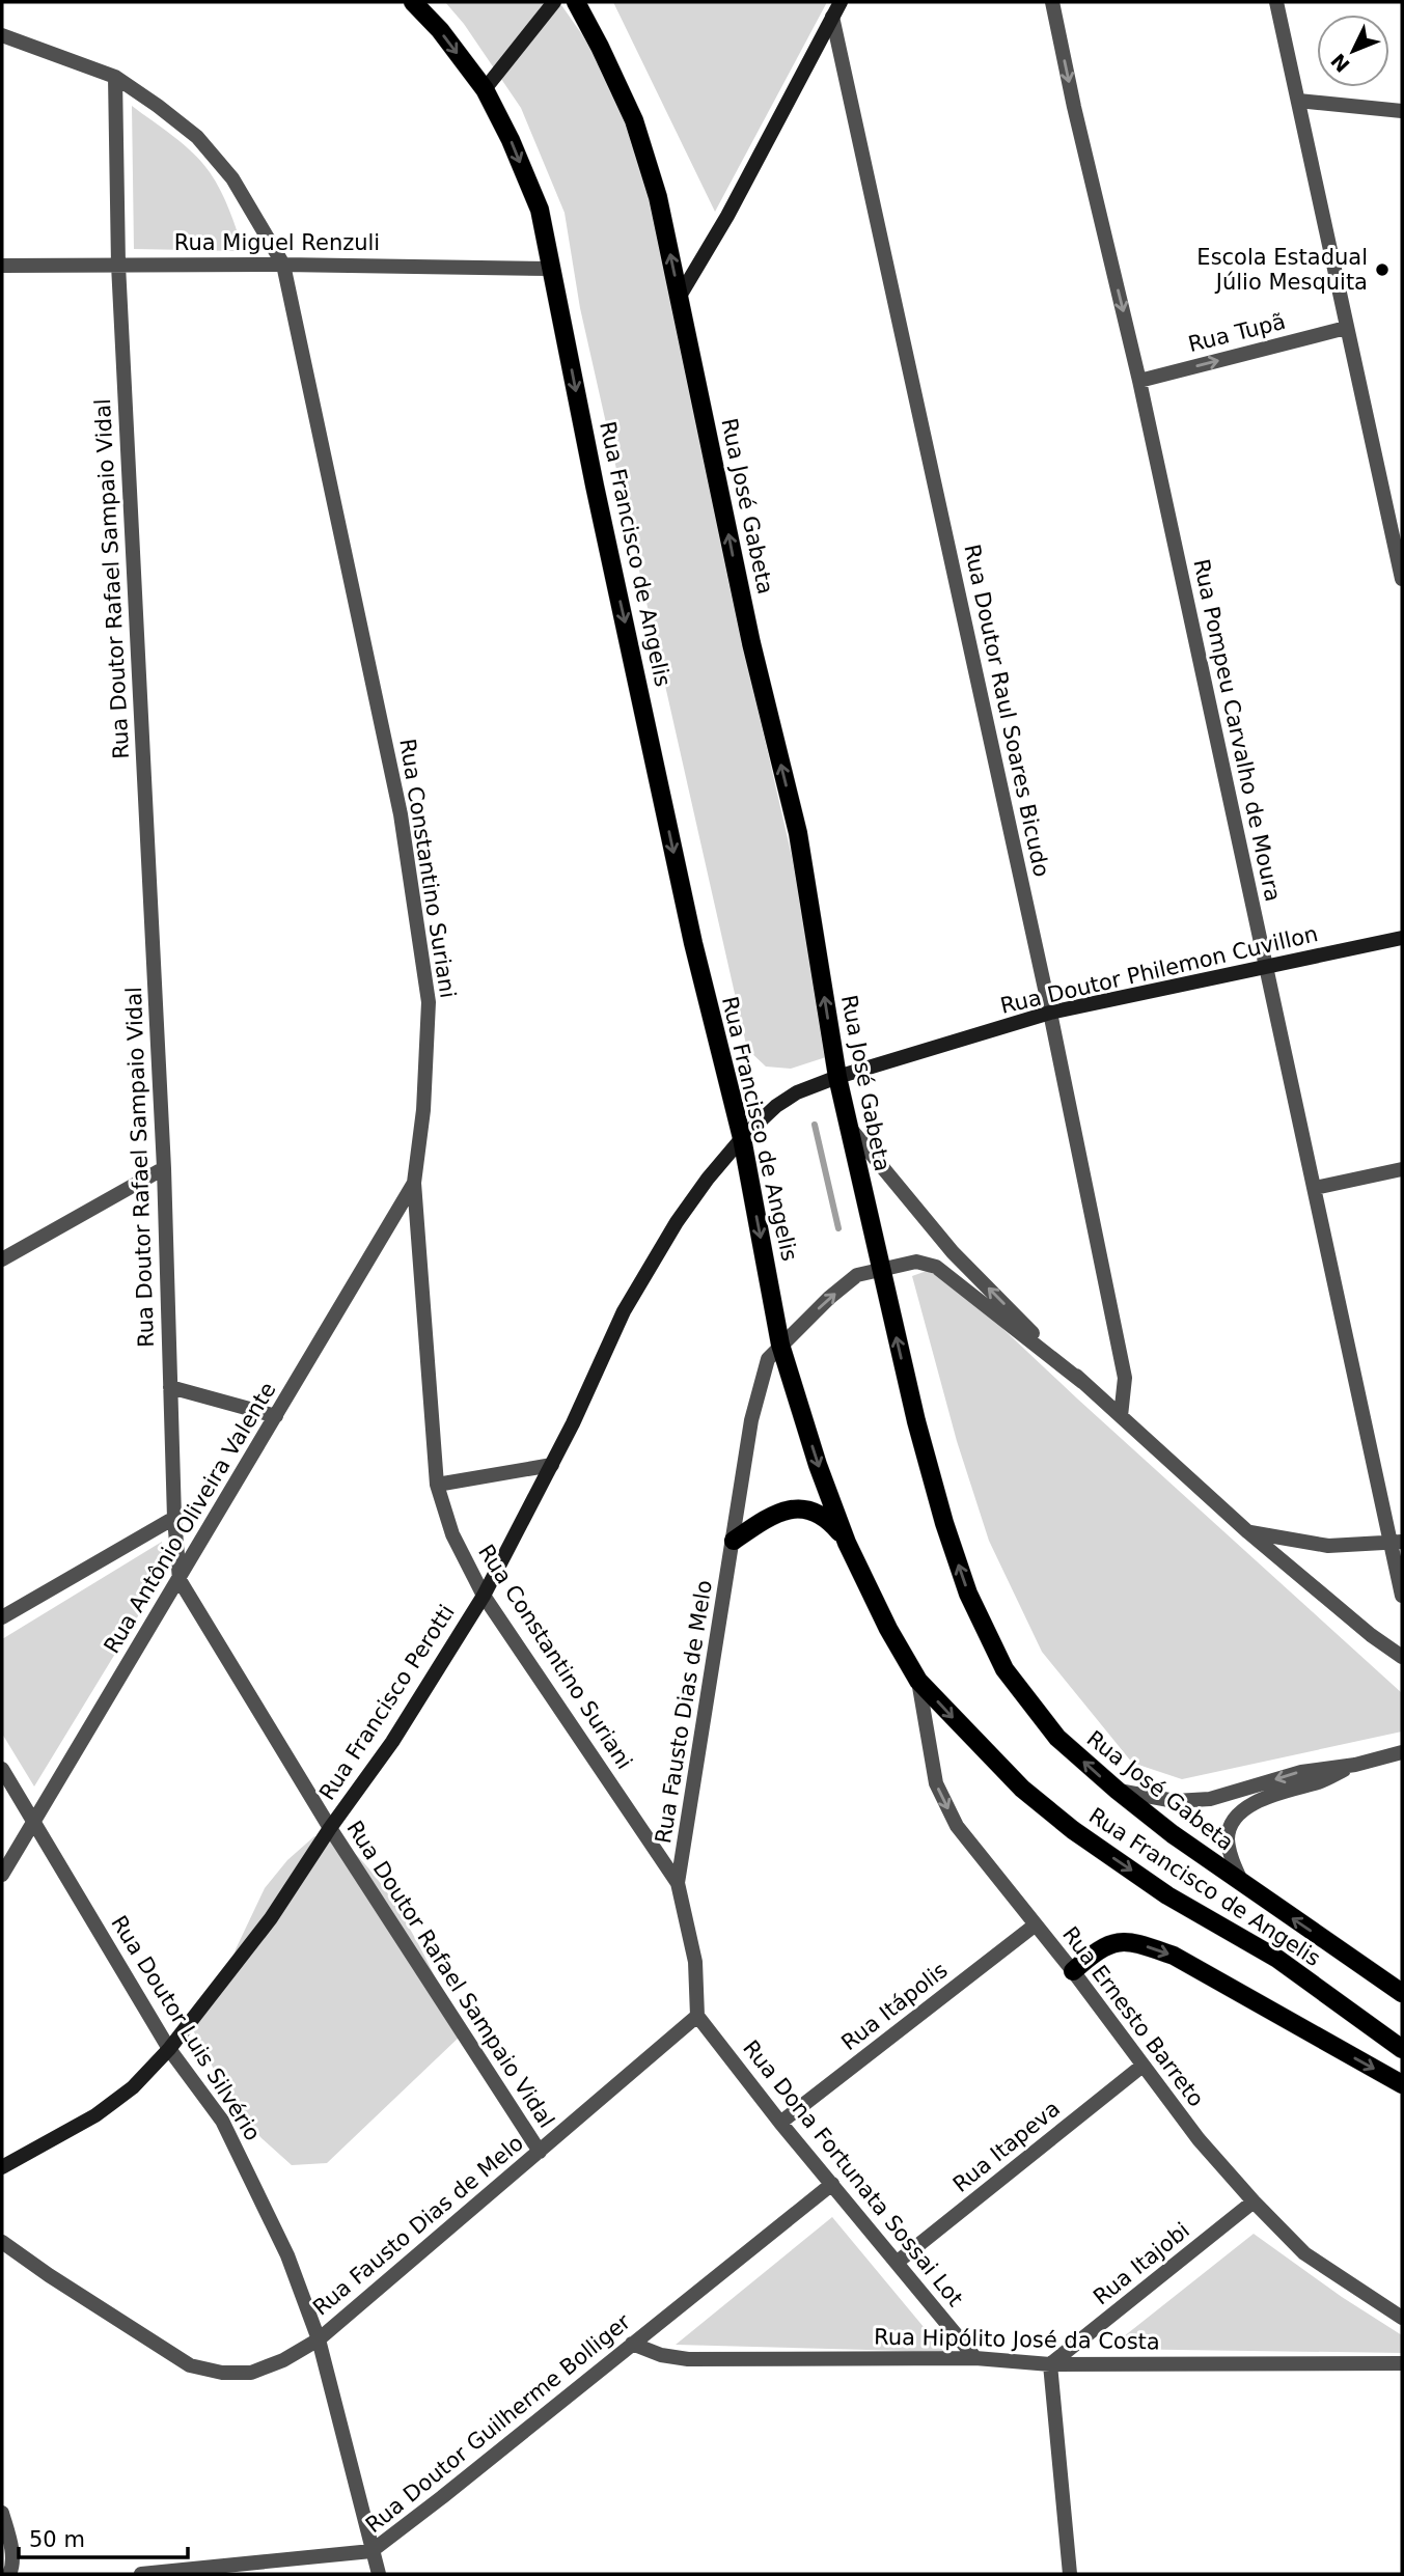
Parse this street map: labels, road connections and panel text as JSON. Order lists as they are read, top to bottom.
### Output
{
  "streets": {
    "main road": ["Rua José Gabeta", "Rua Francisco de Angelis"],
    "street": [
      "Rua Miguel Renzuli",
      "Rua Tupã",
      "Rua Doutor Rafael Sampaio Vidal",
      "Rua Doutor Raul Soares Bicudo",
      "Rua Pompeu Carvalho de Moura",
      "Rua Constantino Suriani",
      "Rua Doutor Philemon Cuvillon",
      "Rua Antônio Oliveira Valente",
      "Rua Francisco Perotti",
      "Rua Fausto Dias de Melo",
      "Rua Itápolis",
      "Rua Ernesto Barreto",
      "Rua Doutor Luis Silvério",
      "Rua Itapeva",
      "Rua Dona Fortunata Sossai Lot",
      "Rua Itajobi",
      "Rua Hipólito José da Costa",
      "Rua Doutor Guilherme Bolliger"
    ]
  },
  "crossings": [
    ["Rua Miguel Renzuli", "Rua Francisco de Angelis"],
    ["Rua Miguel Renzuli", "Rua Doutor Rafael Sampaio Vidal"],
    ["Rua Miguel Renzuli", "Rua Constantino Suriani"],
    ["Rua Tupã", "Rua Pompeu Carvalho de Moura"],
    ["Rua José Gabeta", "Rua Doutor Philemon Cuvillon"],
    ["Rua José Gabeta", "Rua Fausto Dias de Melo"],
    ["Rua Francisco de Angelis", "Rua Doutor Philemon Cuvillon"],
    ["Rua Francisco de Angelis", "Rua Fausto Dias de Melo"],
    ["Rua Francisco de Angelis", "Rua Ernesto Barreto"],
    ["Rua Doutor Rafael Sampaio Vidal", "Rua Constantino Suriani"],
    ["Rua Doutor Rafael Sampaio Vidal", "Rua Antônio Oliveira Valente"],
    ["Rua Doutor Rafael Sampaio Vidal", "Rua Francisco Perotti"],
    ["Rua Doutor Rafael Sampaio Vidal", "Rua Fausto Dias de Melo"],
    ["Rua Doutor Raul Soares Bicudo", "Rua Doutor Philemon Cuvillon"],
    ["Rua Pompeu Carvalho de Moura", "Rua Doutor Philemon Cuvillon"],
    ["Rua Constantino Suriani", "Rua Antônio Oliveira Valente"],
    ["Rua Constantino Suriani", "Rua Francisco Perotti"],
    ["Rua Constantino Suriani", "Rua Fausto Dias de Melo"],
    ["Rua Doutor Philemon Cuvillon", "Rua Francisco Perotti"],
    ["Rua Antônio Oliveira Valente", "Rua Doutor Luis Silvério"],
    ["Rua Francisco Perotti", "Rua Doutor Luis Silvério"],
    ["Rua Fausto Dias de Melo", "Rua Doutor Luis Silvério"],
    ["Rua Fausto Dias de Melo", "Rua Dona Fortunata Sossai Lot"],
    ["Rua Itápolis", "Rua Ernesto Barreto"],
    ["Rua Itápolis", "Rua Dona Fortunata Sossai Lot"],
    ["Rua Ernesto Barreto", "Rua Itapeva"],
    ["Rua Ernesto Barreto", "Rua Itajobi"],
    ["Rua Doutor Luis Silvério", "Rua Doutor Guilherme Bolliger"],
    ["Rua Itapeva", "Rua Dona Fortunata Sossai Lot"],
    ["Rua Dona Fortunata Sossai Lot", "Rua Hipólito José da Costa"],
    ["Rua Dona Fortunata Sossai Lot", "Rua Doutor Guilherme Bolliger"],
    ["Rua Itajobi", "Rua Hipólito José da Costa"],
    ["Rua Hipólito José da Costa", "Rua Doutor Guilherme Bolliger"]
  ],
  "one_way": ["Rua Tupã", "Rua José Gabeta", "Rua Francisco de Angelis"],
  "places": ["Escola Estadual Júlio Mesquita"],
  "scale_bar": "50 m",
  "north": "bottom left"
}
